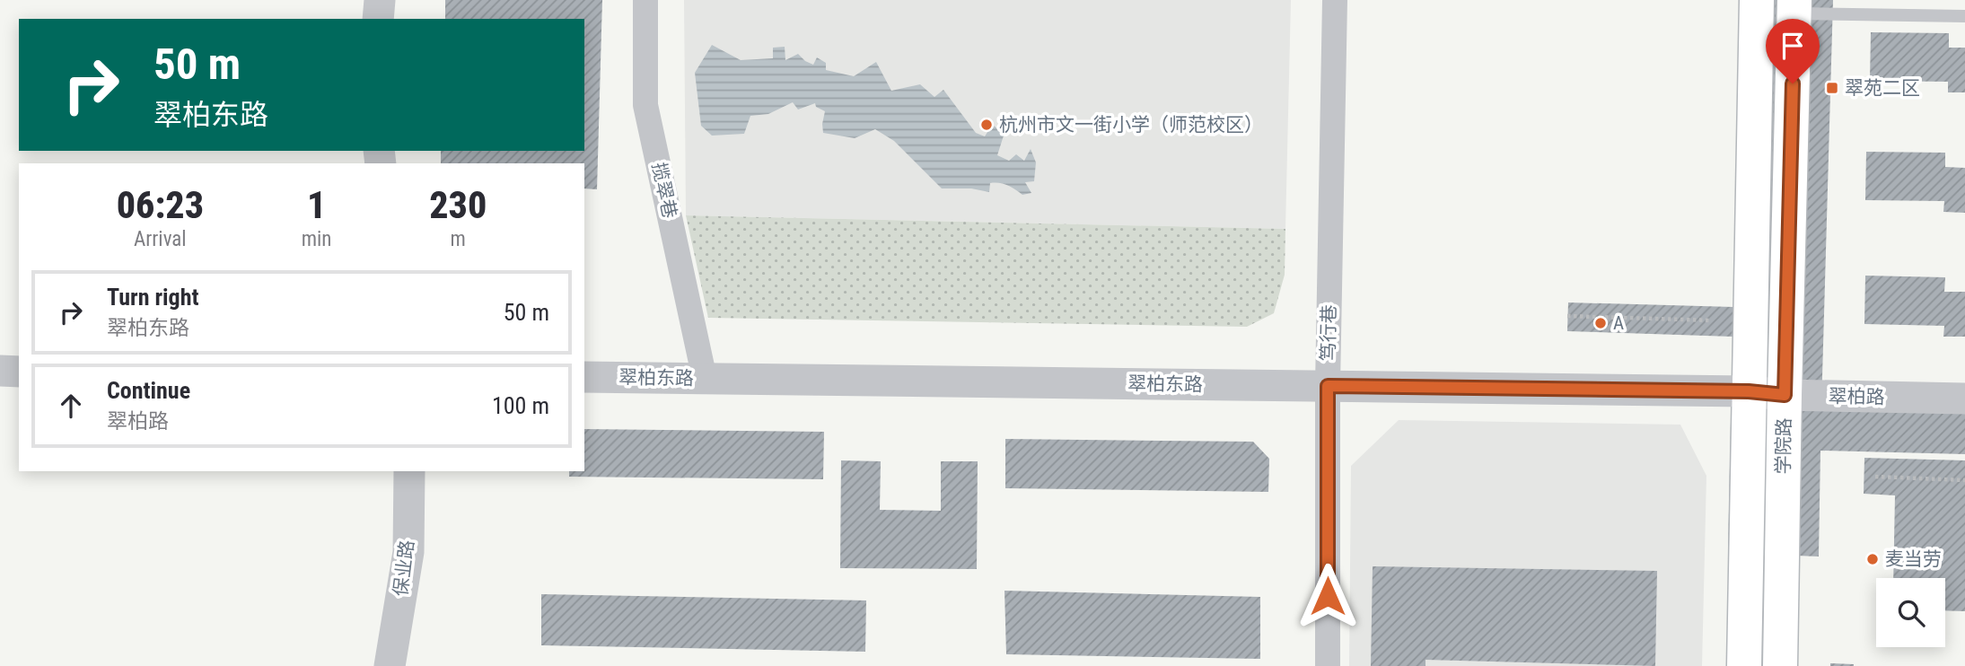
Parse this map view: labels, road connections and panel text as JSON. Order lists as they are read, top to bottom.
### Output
{
  "streets": {
    "main road": ["学院路"],
    "street": [
      "揽翠巷",
      "笃行巷",
      "翠柏东路",
      "翠柏路",
      "保业路"
    ]
  },
  "crossings": [
    ["揽翠巷", "翠柏东路"],
    ["笃行巷", "翠柏东路"],
    ["翠柏东路", "翠柏路"],
    ["翠柏东路", "学院路"],
    ["翠柏路", "学院路"]
  ],
  "places": {
    "transit": ["翠苑二区"],
    "other": ["杭州市文一街小学（师范校区）", "A", "麦当劳"]
  },
  "page": {
    "turn": ["50 m", "翠柏东路"],
    "eta": [
      "06:23",
      "Arrival",
      "1",
      "min",
      "230",
      "m"
    ],
    "list": [
      {
        "name": "Turn right",
        "note": "翠柏东路",
        "value": "50 m"
      },
      {
        "name": "Continue",
        "note": "翠柏路",
        "value": "100 m"
      }
    ]
  }
}
